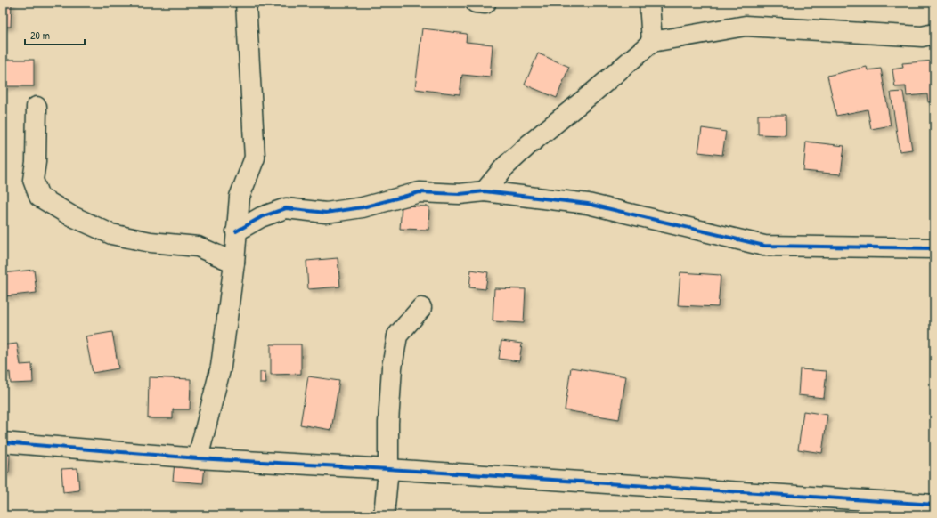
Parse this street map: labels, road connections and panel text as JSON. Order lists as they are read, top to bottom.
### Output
{
  "scale_bar": "20 m"
}
